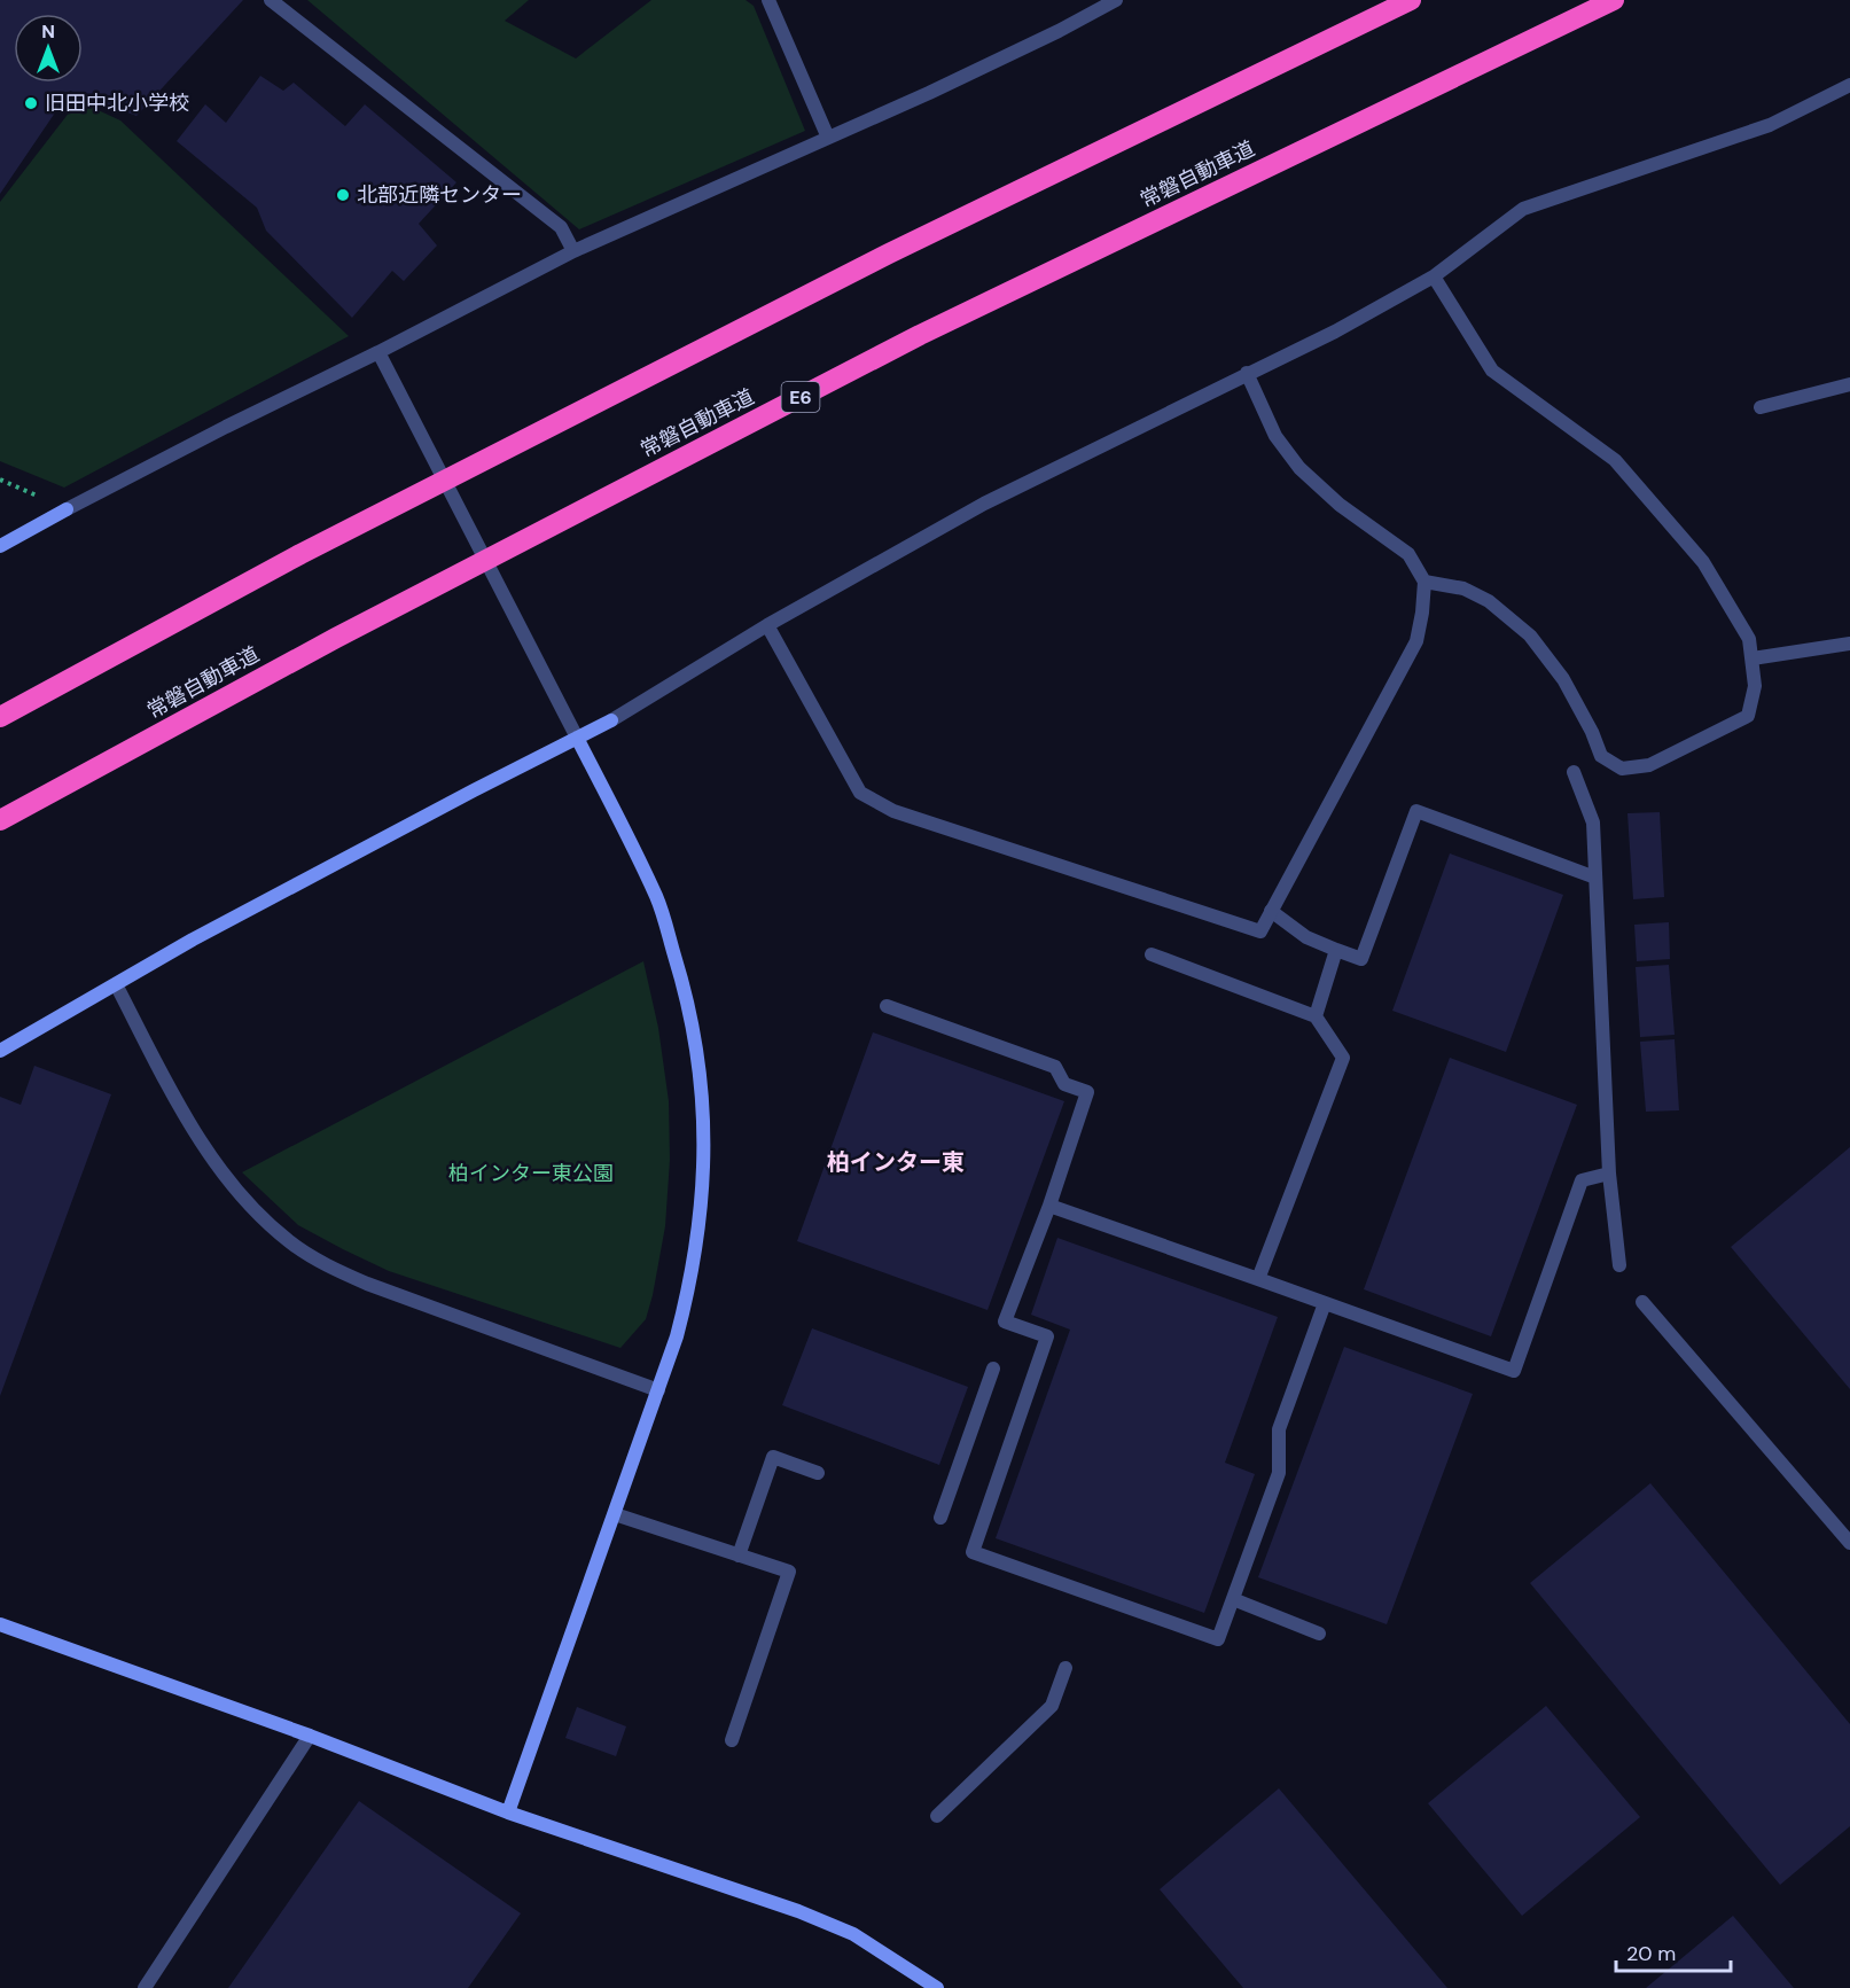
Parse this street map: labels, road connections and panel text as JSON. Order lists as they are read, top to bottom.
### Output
{
  "streets": {
    "highway": ["常磐自動車道", "E6"]
  },
  "districts": ["柏インター東"],
  "parks": ["柏インター東公園"],
  "places": ["旧田中北小学校", "北部近隣センター"],
  "scale_bar": "20 m",
  "north": "top"
}
